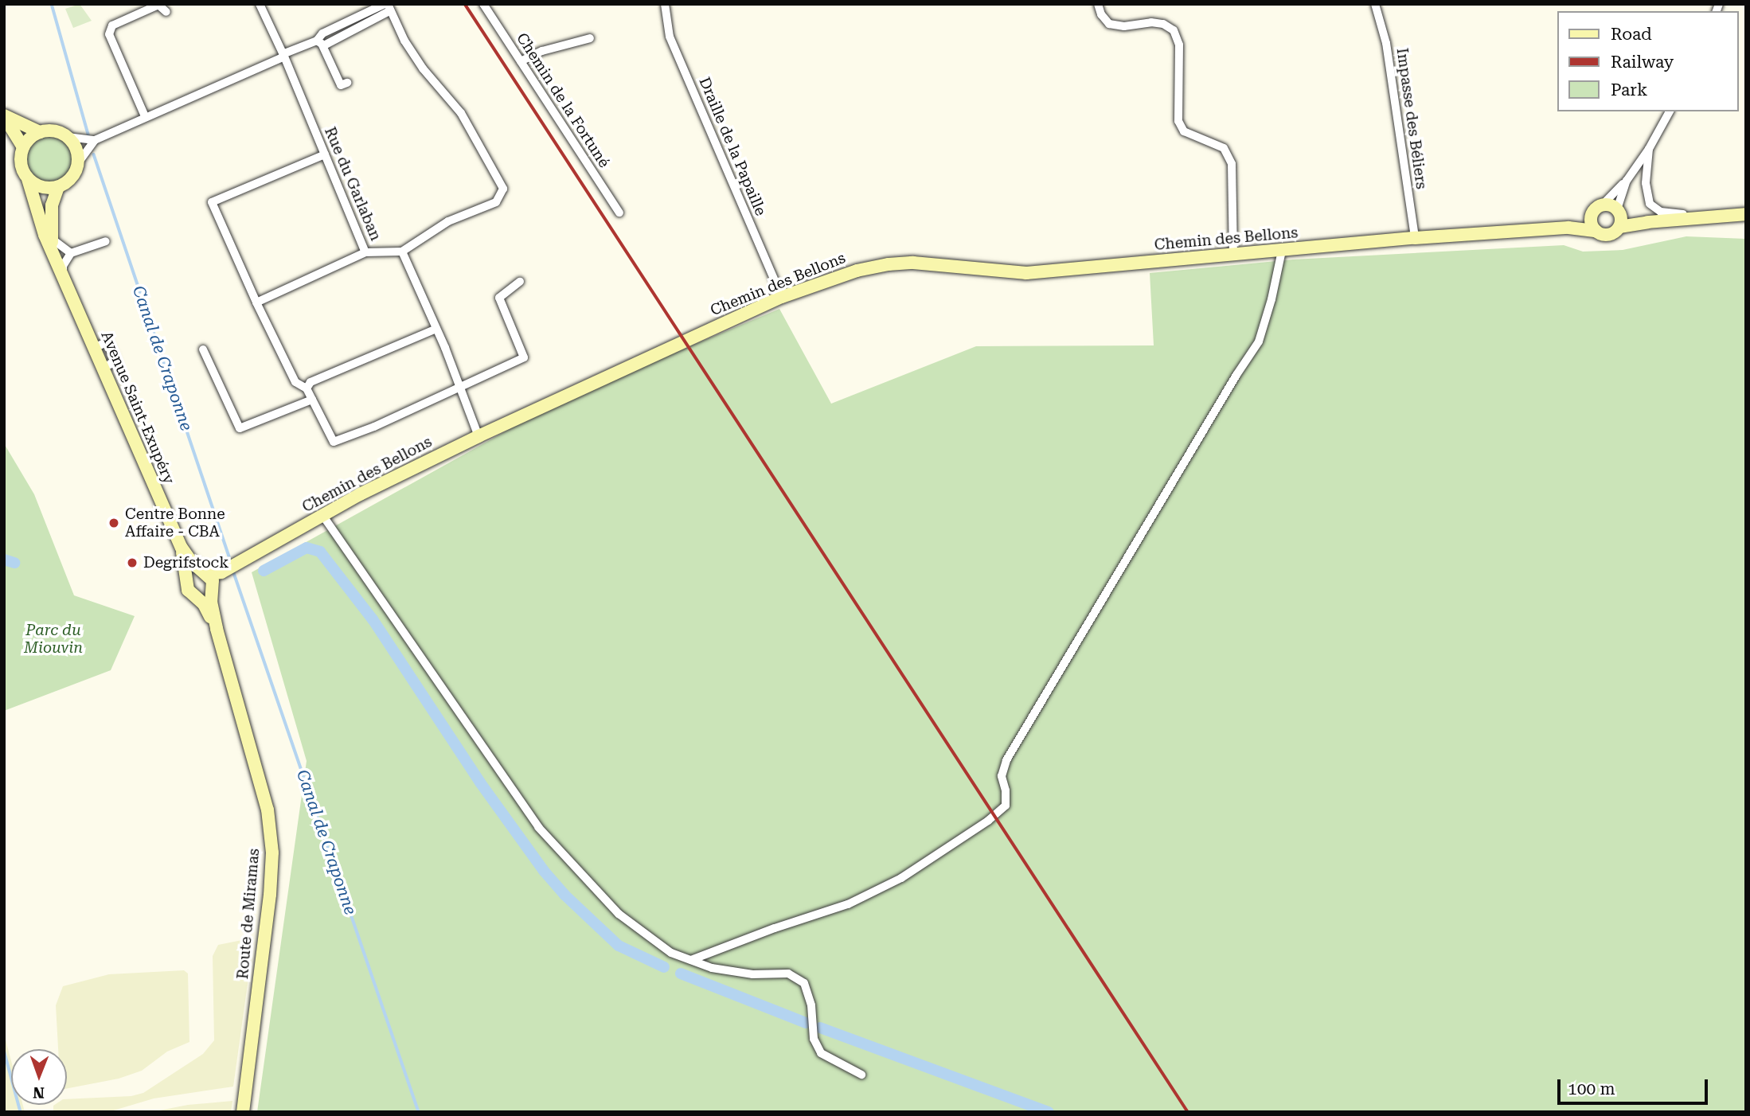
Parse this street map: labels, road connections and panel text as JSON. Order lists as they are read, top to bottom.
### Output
{
  "streets": {
    "main road": ["Chemin des Bellons", "Avenue Saint-Exupéry", "Route de Miramas"],
    "street": [
      "Chemin de la Fortuné",
      "Impasse des Béliers",
      "Draille de la Papaille",
      "Rue du Garlaban"
    ]
  },
  "crossings": [
    ["Impasse des Béliers", "Chemin des Bellons"],
    ["Draille de la Papaille", "Chemin des Bellons"],
    ["Rue du Garlaban", "Chemin des Bellons"],
    ["Chemin des Bellons", "Avenue Saint-Exupéry"],
    ["Chemin des Bellons", "Route de Miramas"],
    ["Avenue Saint-Exupéry", "Route de Miramas"]
  ],
  "water": ["Canal de Craponne"],
  "parks": ["Parc du Miouvin"],
  "places": ["Centre Bonne Affaire - CBA", "Degrifstock"],
  "legend": ["Road", "Railway", "Park"],
  "scale_bar": "100 m",
  "north": "bottom"
}
